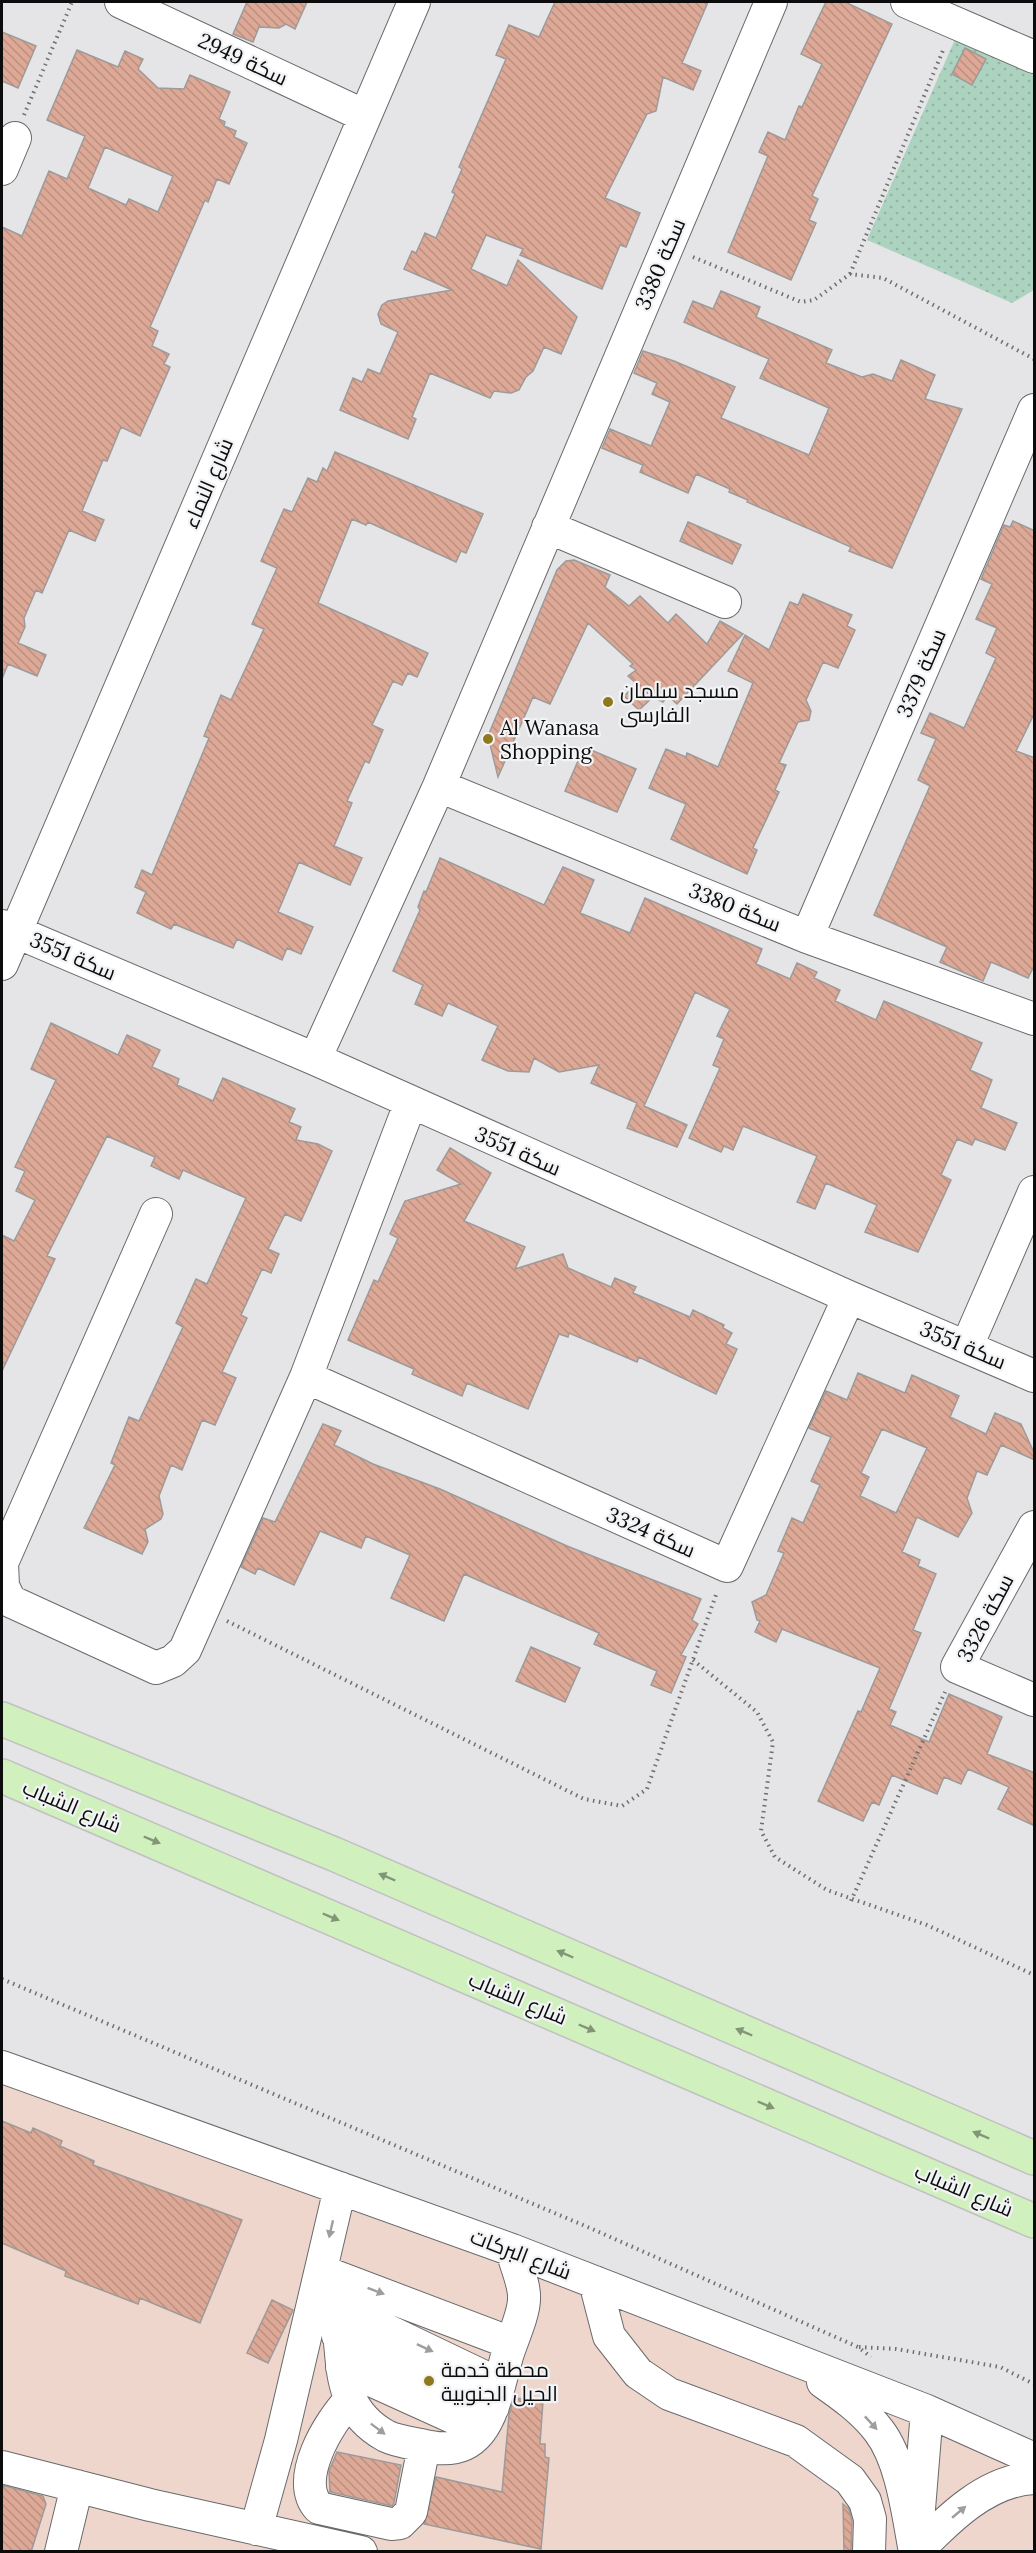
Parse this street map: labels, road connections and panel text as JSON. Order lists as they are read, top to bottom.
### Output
{
  "streets": {
    "main road": ["شارع الشباب"],
    "street": [
      "سكة 2949",
      "سكة 3380",
      "شارع النماء",
      "سكة 3379",
      "سكة 3551",
      "سكة 3324",
      "سكة 3326",
      "شارع البركات"
    ]
  },
  "crossings": [
    ["سكة 2949", "شارع النماء"],
    ["سكة 3380", "سكة 3379"],
    ["سكة 3380", "سكة 3551"],
    ["شارع النماء", "سكة 3551"]
  ],
  "places": ["مسجد سلمان الفارسى", "Al Wanasa Shopping", "محطة خدمة الحيل الجنوبية"]
}
